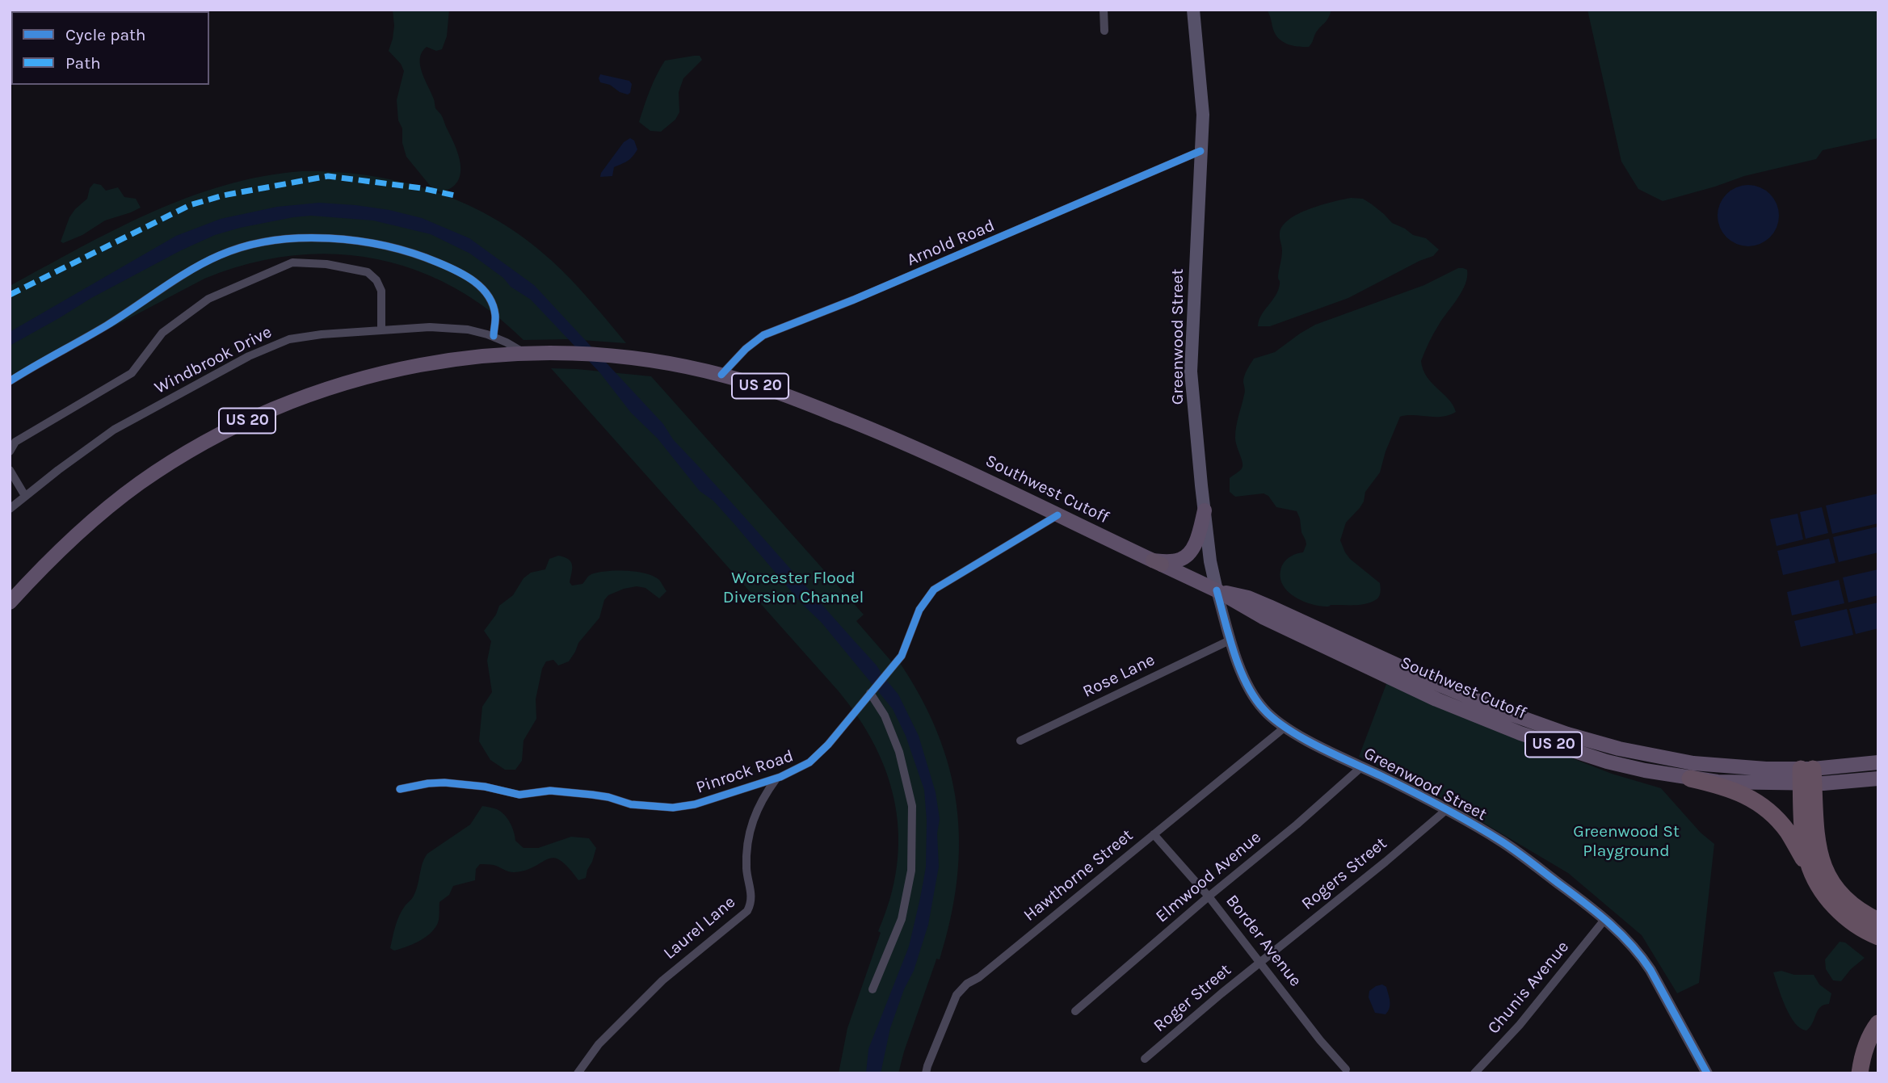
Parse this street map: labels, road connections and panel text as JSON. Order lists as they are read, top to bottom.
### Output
{
  "streets": {
    "main road": ["Greenwood Street", "US 20", "Southwest Cutoff"],
    "street": [
      "Arnold Road",
      "Windbrook Drive",
      "Rose Lane",
      "Pinrock Road",
      "Rogers Street",
      "Hawthorne Street",
      "Elmwood Avenue",
      "Laurel Lane",
      "Border Avenue",
      "Chunis Avenue",
      "Roger Street"
    ]
  },
  "crossings": [
    ["Arnold Road", "Greenwood Street"],
    ["Arnold Road", "US 20"],
    ["Arnold Road", "Southwest Cutoff"],
    ["Greenwood Street", "Southwest Cutoff"],
    ["Greenwood Street", "Rose Lane"],
    ["Greenwood Street", "Rogers Street"],
    ["Greenwood Street", "Hawthorne Street"],
    ["Greenwood Street", "Elmwood Avenue"],
    ["Greenwood Street", "Chunis Avenue"],
    ["Windbrook Drive", "US 20"],
    ["US 20", "Southwest Cutoff"],
    ["Southwest Cutoff", "Pinrock Road"],
    ["Pinrock Road", "Laurel Lane"],
    ["Rogers Street", "Border Avenue"],
    ["Rogers Street", "Roger Street"],
    ["Hawthorne Street", "Border Avenue"],
    ["Elmwood Avenue", "Border Avenue"],
    ["Border Avenue", "Roger Street"]
  ],
  "parks": ["Worcester Flood Diversion Channel", "Greenwood St Playground"],
  "legend": ["Cycle path", "Path"]
}
